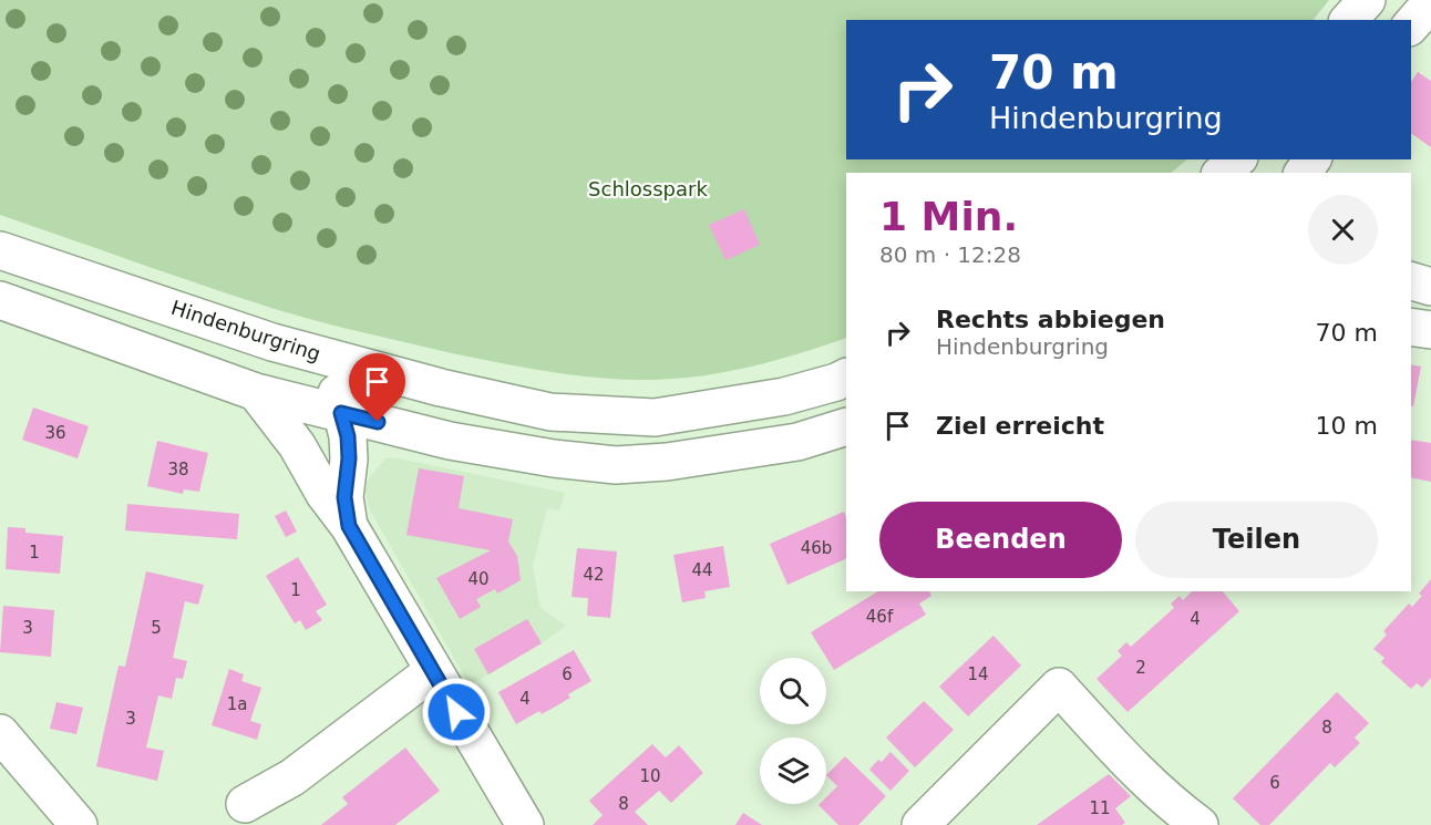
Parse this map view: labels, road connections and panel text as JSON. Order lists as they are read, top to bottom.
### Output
{
  "streets": {
    "street": ["Hindenburgring"]
  },
  "parks": ["Schlosspark"],
  "house_numbers": [
    "36",
    "38",
    "46b",
    "1",
    "44",
    "42",
    "40",
    "1",
    "46f",
    "4",
    "3",
    "5",
    "2",
    "6",
    "14",
    "4",
    "1a",
    "3",
    "8",
    "10",
    "6",
    "8",
    "11"
  ],
  "page": {
    "turn": ["70 m", "Hindenburgring"],
    "heading": ["1 Min.", "80 m · 12:28"],
    "list": [
      {
        "name": "Rechts abbiegen",
        "note": "Hindenburgring",
        "value": "70 m"
      },
      {
        "name": "Ziel erreicht",
        "value": "10 m"
      }
    ],
    "buttons": ["Beenden", "Teilen"]
  }
}
